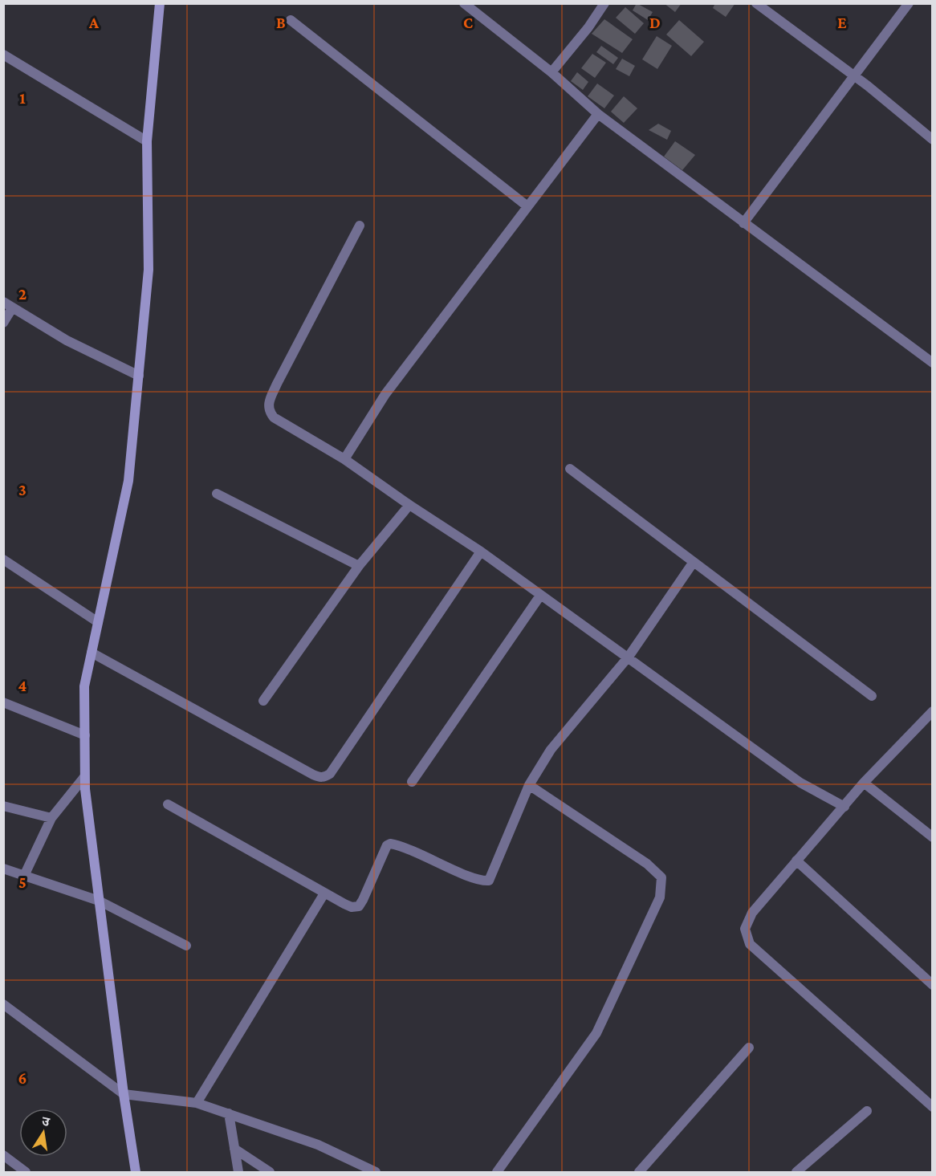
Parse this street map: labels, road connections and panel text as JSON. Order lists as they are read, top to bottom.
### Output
{
  "north": "top",
  "grid": {
    "columns": [
      "A",
      "B",
      "C",
      "D",
      "E"
    ],
    "rows": [
      "1",
      "2",
      "3",
      "4",
      "5",
      "6"
    ]
  }
}
